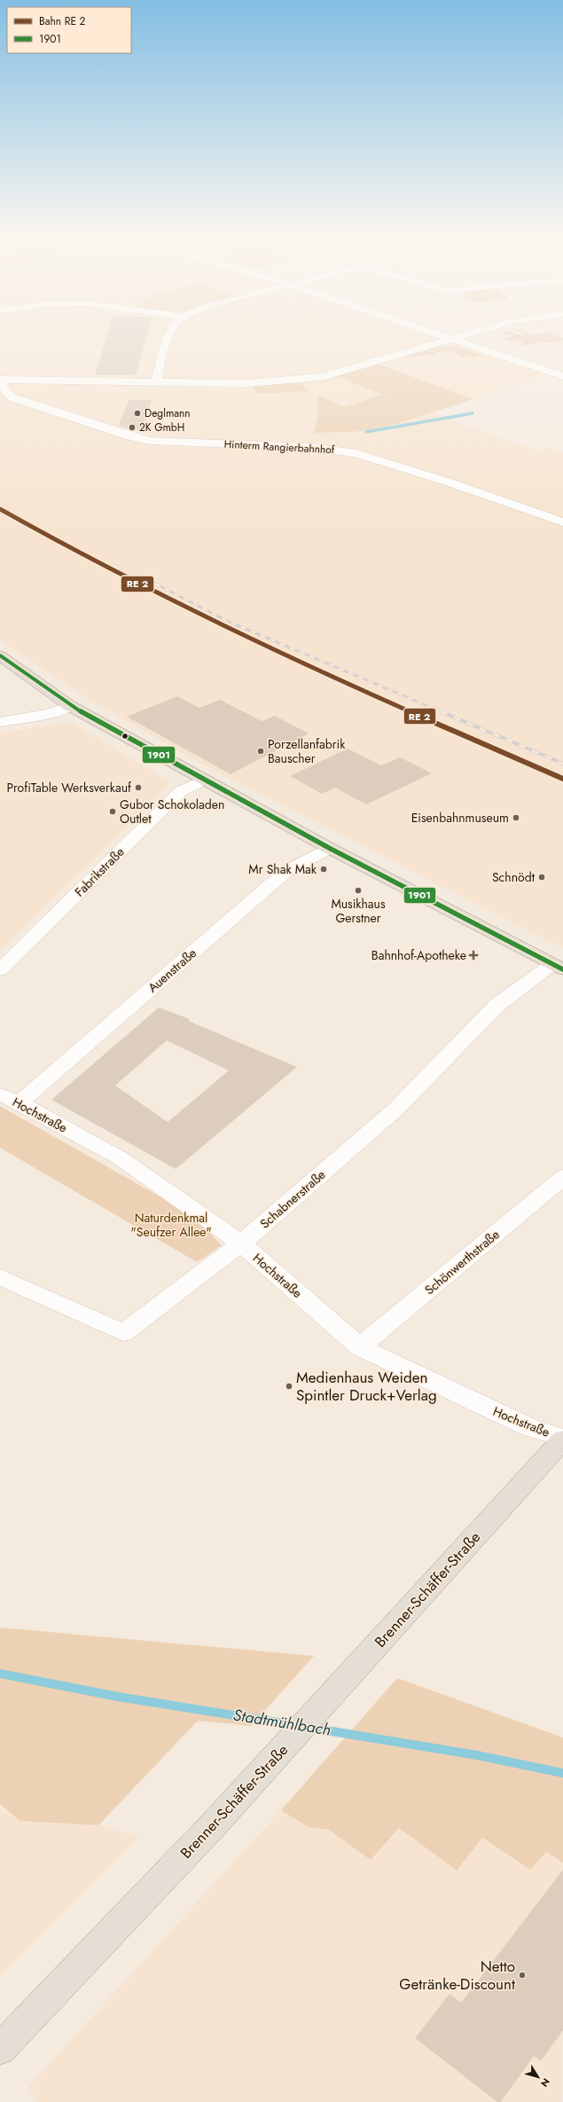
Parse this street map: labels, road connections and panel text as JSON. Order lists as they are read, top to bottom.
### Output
{
  "streets": {
    "main road": ["Brenner-Schäffer-Straße"],
    "street": [
      "Hinterm Rangierbahnhof",
      "Fabrikstraße",
      "Auenstraße",
      "Hochstraße",
      "Schabnerstraße",
      "Schönwerthstraße"
    ]
  },
  "crossings": [
    ["Auenstraße", "Hochstraße"],
    ["Hochstraße", "Schabnerstraße"],
    ["Hochstraße", "Schönwerthstraße"],
    ["Hochstraße", "Brenner-Schäffer-Straße"]
  ],
  "water": ["Stadtmühlbach"],
  "parks": ["Naturdenkmal \"Seufzer Allee\""],
  "places": {
    "other": [
      "Deglmann",
      "2K GmbH",
      "Porzellanfabrik Bauscher",
      "ProfiTable Werksverkauf",
      "Gubor Schokoladen Outlet",
      "Eisenbahnmuseum",
      "Mr Shak Mak",
      "Schnödt",
      "Musikhaus Gerstner",
      "Medienhaus Weiden Spintler Druck+Verlag",
      "Netto Getränke-Discount"
    ],
    "health": ["Bahnhof-Apotheke"]
  },
  "lines": ["transit line 1901"],
  "legend": ["Bahn RE 2", "1901"],
  "north": "bottom right"
}
